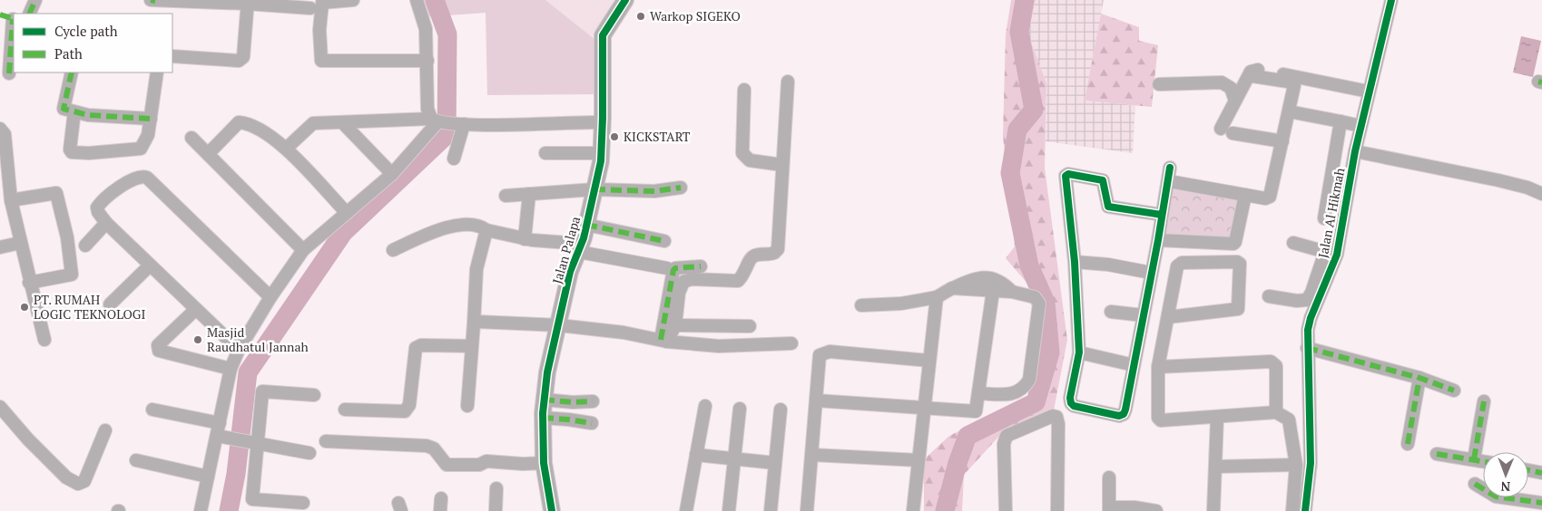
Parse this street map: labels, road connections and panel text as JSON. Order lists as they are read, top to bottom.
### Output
{
  "streets": {
    "street": ["Jalan Al Hikmah", "Jalan Palapa"]
  },
  "places": [
    "Warkop SIGEKO",
    "KICKSTART",
    "PT. RUMAH LOGIC TEKNOLOGI",
    "Masjid Raudhatul Jannah"
  ],
  "legend": ["Cycle path", "Path"],
  "north": "bottom"
}
